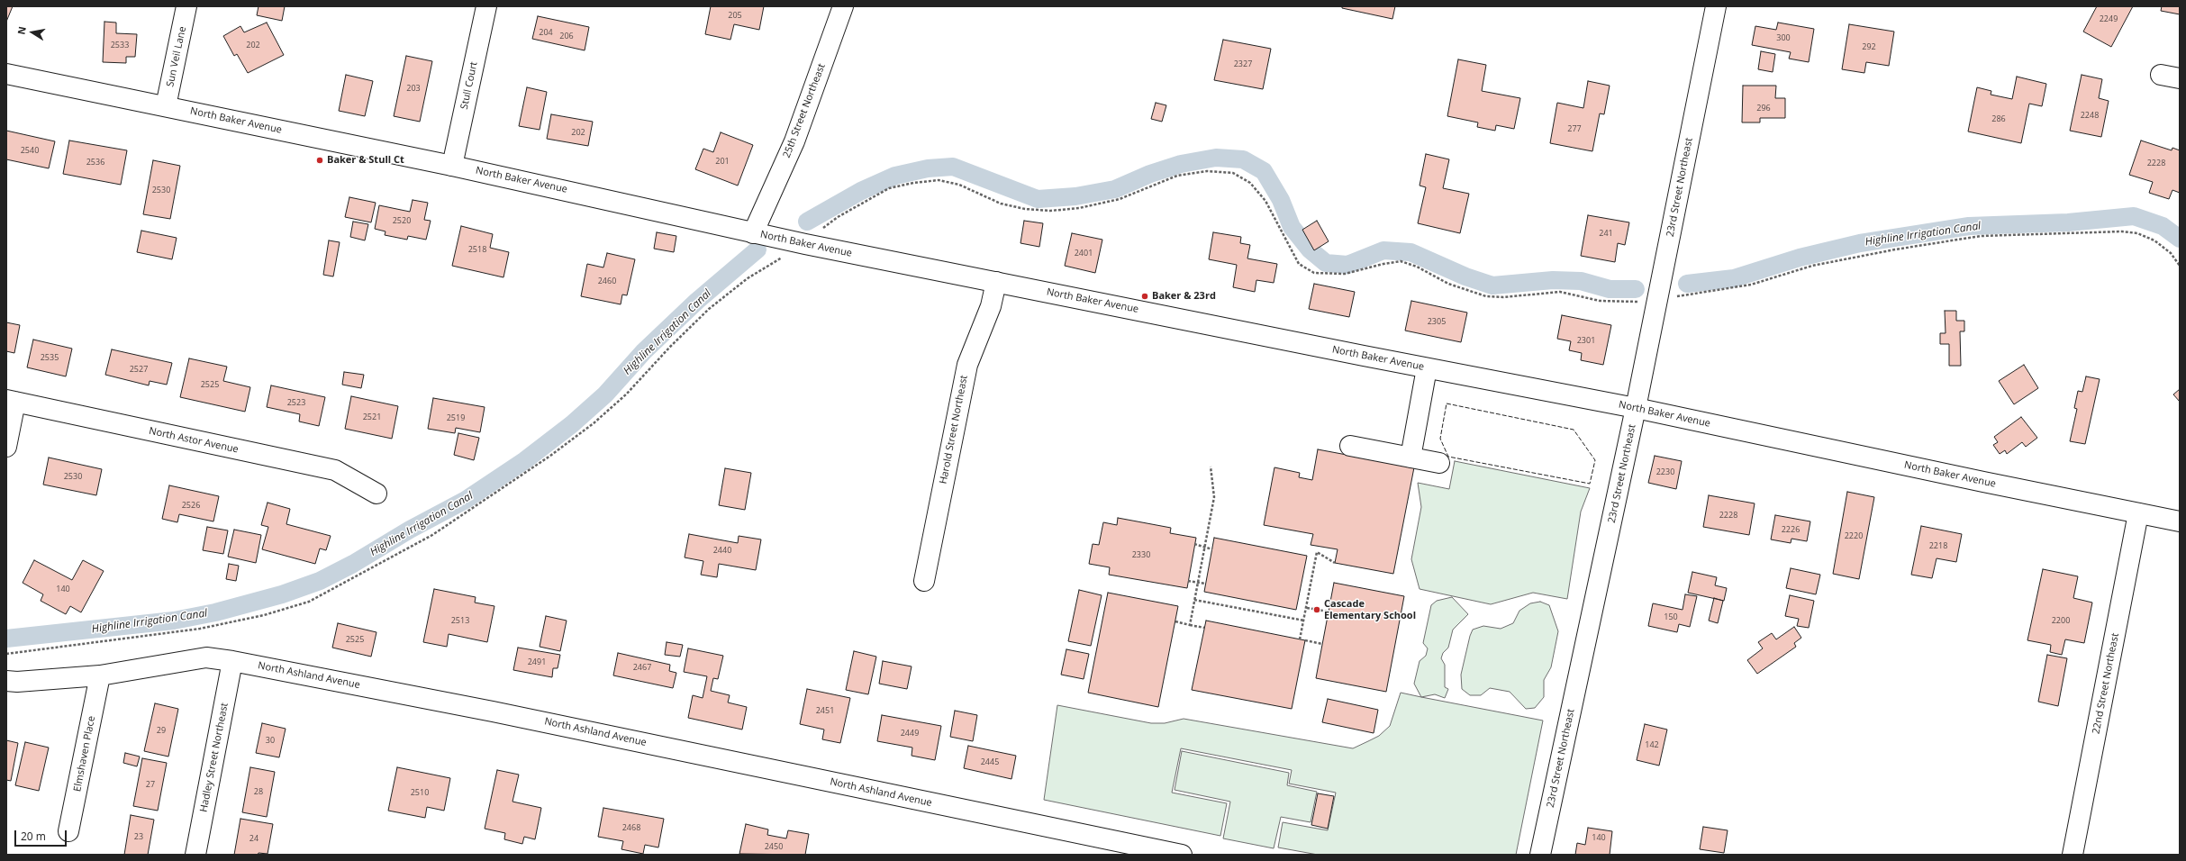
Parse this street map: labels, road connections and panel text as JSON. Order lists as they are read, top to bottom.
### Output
{
  "streets": {
    "street": [
      "Sun Veil Lane",
      "Stull Court",
      "25th Street Northeast",
      "North Baker Avenue",
      "23rd Street Northeast",
      "Harold Street Northeast",
      "North Astor Avenue",
      "North Ashland Avenue",
      "22nd Street Northeast",
      "Elmshaven Place",
      "Hadley Street Northeast"
    ]
  },
  "crossings": [
    ["Sun Veil Lane", "North Baker Avenue"],
    ["Stull Court", "North Baker Avenue"],
    ["25th Street Northeast", "North Baker Avenue"],
    ["North Baker Avenue", "23rd Street Northeast"],
    ["North Baker Avenue", "Harold Street Northeast"],
    ["North Baker Avenue", "22nd Street Northeast"],
    ["North Ashland Avenue", "Elmshaven Place"],
    ["North Ashland Avenue", "Hadley Street Northeast"]
  ],
  "water": ["Highline Irrigation Canal"],
  "places": ["Baker & Stull Ct", "Baker & 23rd", "Cascade Elementary School"],
  "house_numbers": [
    "205",
    "2249",
    "204",
    "206",
    "300",
    "2533",
    "202",
    "292",
    "2327",
    "203",
    "296",
    "2248",
    "286",
    "277",
    "202",
    "2540",
    "201",
    "2536",
    "2228",
    "2530",
    "2520",
    "241",
    "2518",
    "2401",
    "2460",
    "2305",
    "2301",
    "2535",
    "2527",
    "2525",
    "2523",
    "2521",
    "2519",
    "2230",
    "2530",
    "2526",
    "2228",
    "2226",
    "2220",
    "2218",
    "2440",
    "2330",
    "140",
    "150",
    "2513",
    "2200",
    "2525",
    "2491",
    "2467",
    "2451",
    "29",
    "2449",
    "30",
    "142",
    "2445",
    "27",
    "28",
    "2510",
    "2468",
    "23",
    "140",
    "24",
    "2450"
  ],
  "scale_bar": "20 m",
  "north": "left"
}
